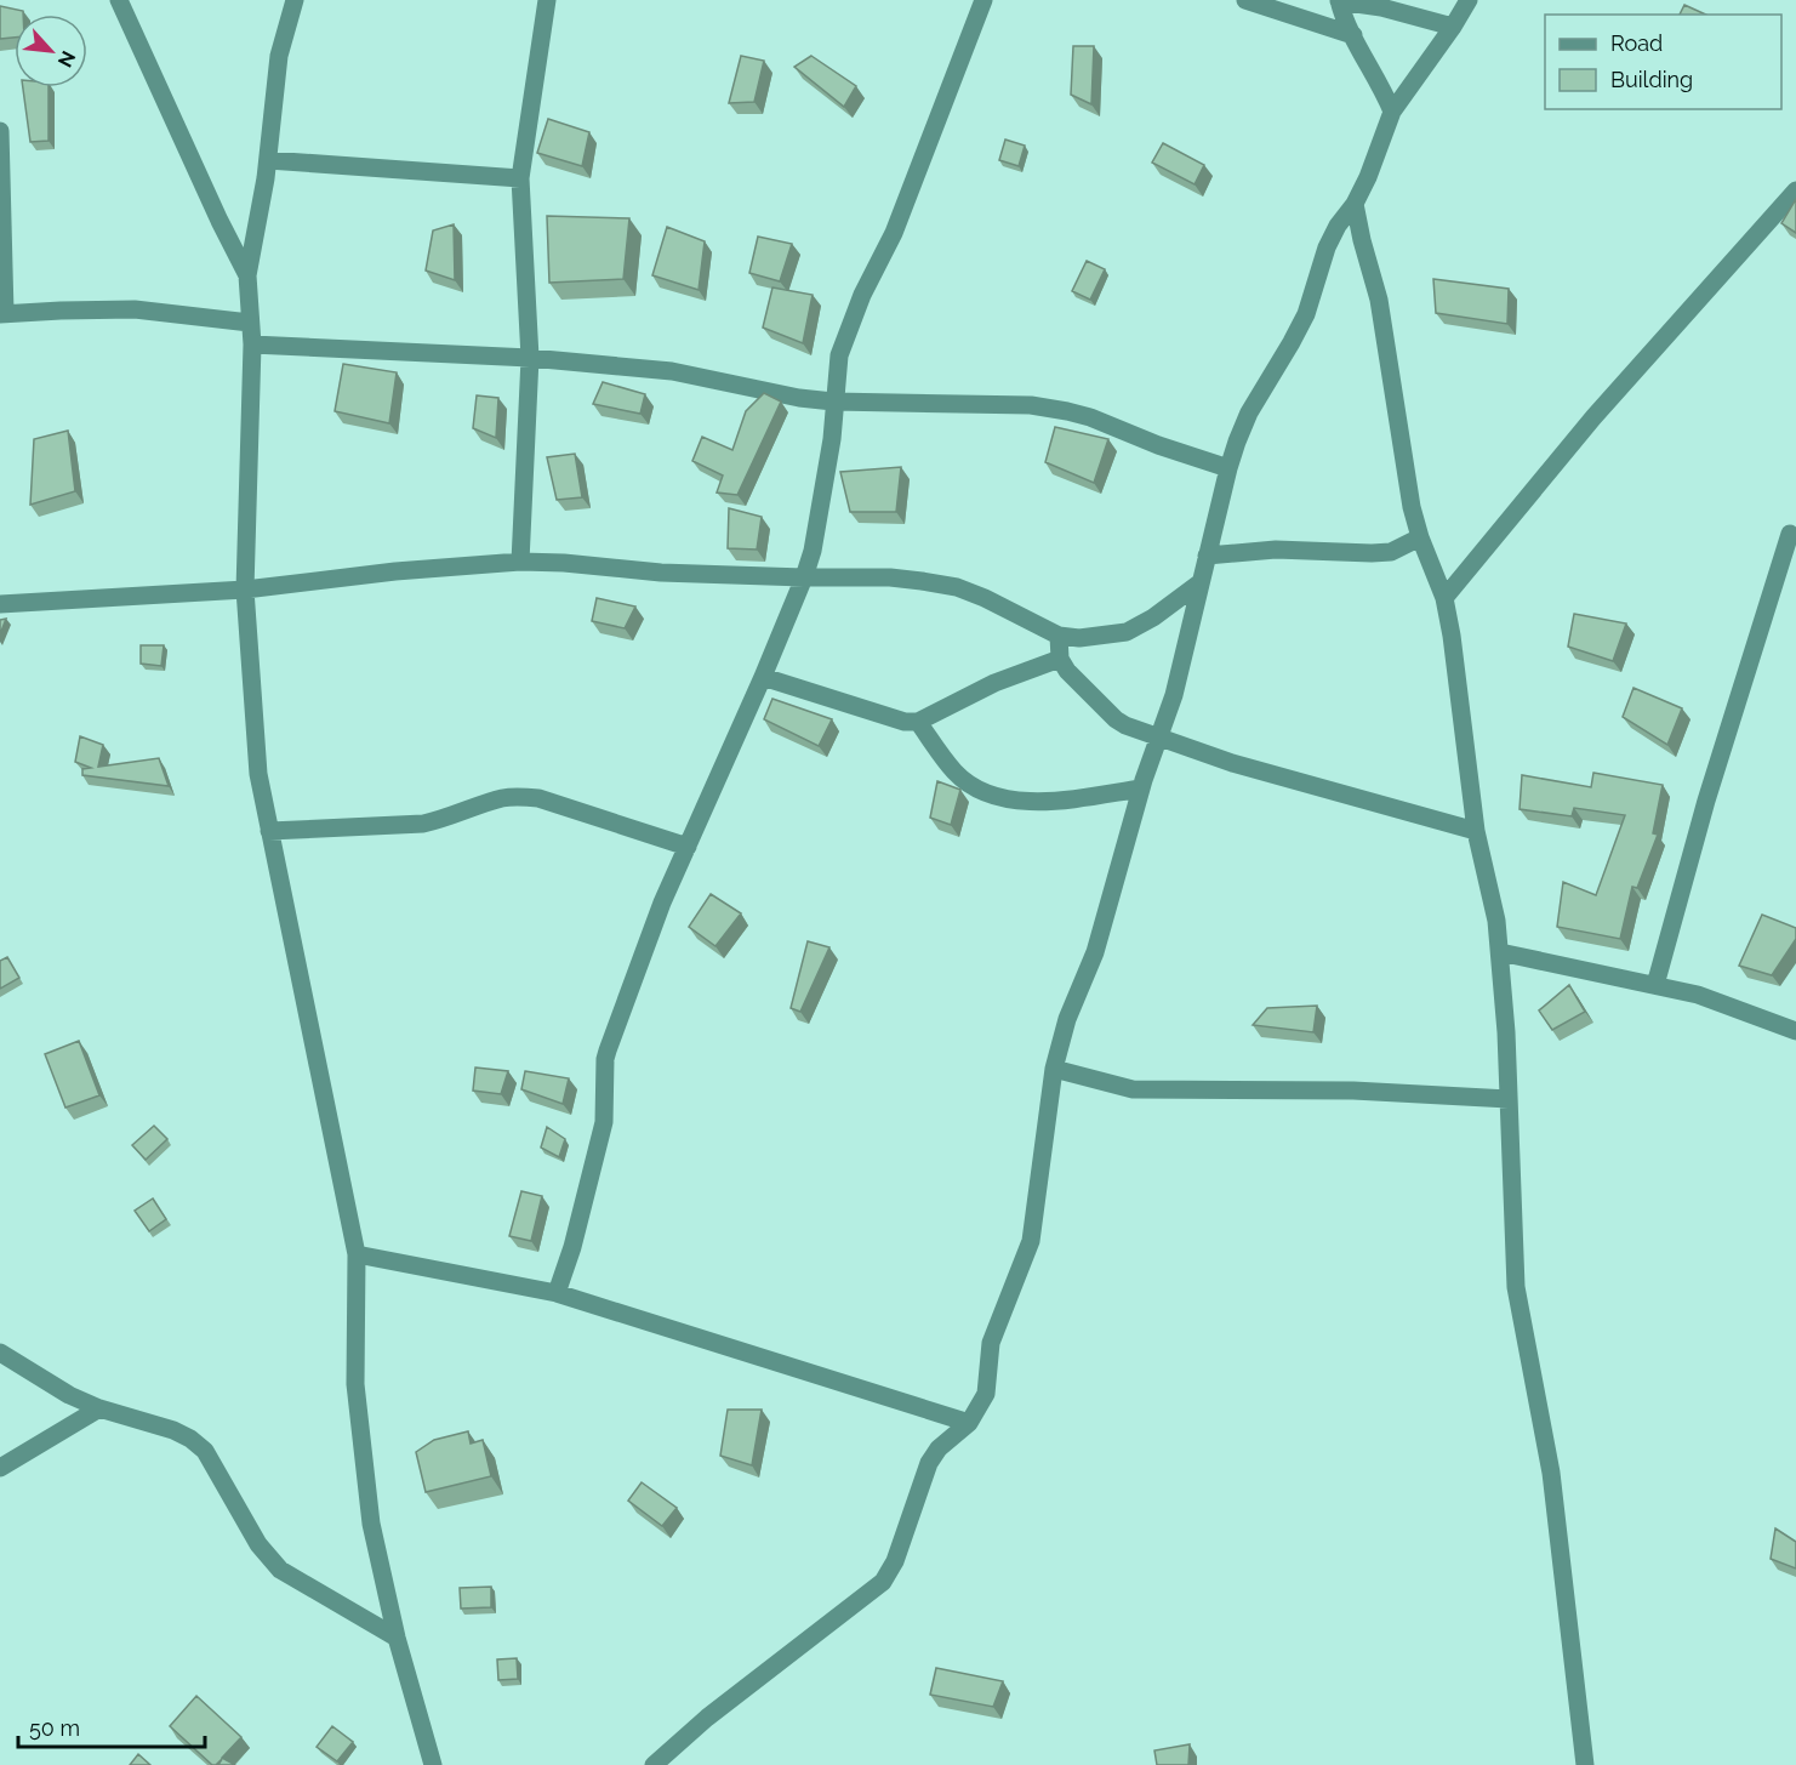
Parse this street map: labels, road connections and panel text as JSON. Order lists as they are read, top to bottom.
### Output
{
  "legend": ["Road", "Building"],
  "scale_bar": "50 m",
  "north": "bottom right"
}
